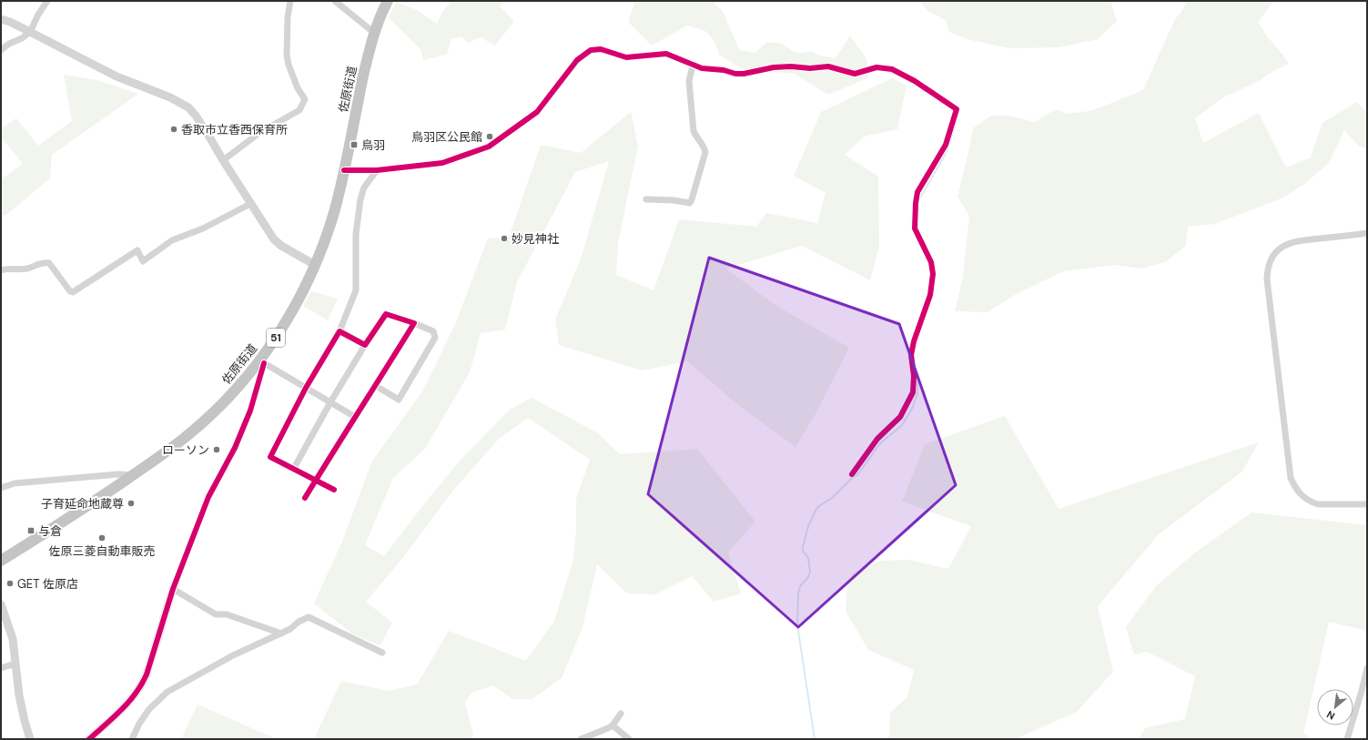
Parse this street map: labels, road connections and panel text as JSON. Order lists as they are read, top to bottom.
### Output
{
  "streets": {
    "highway": ["佐原街道", "51"]
  },
  "places": {
    "other": [
      "香取市立香西保育所",
      "鳥羽区公民館",
      "妙見神社",
      "ローソン",
      "子育延命地蔵尊",
      "佐原三菱自動車販売",
      "GET 佐原店"
    ],
    "transit": ["鳥羽", "与倉"]
  },
  "north": "bottom left"
}
